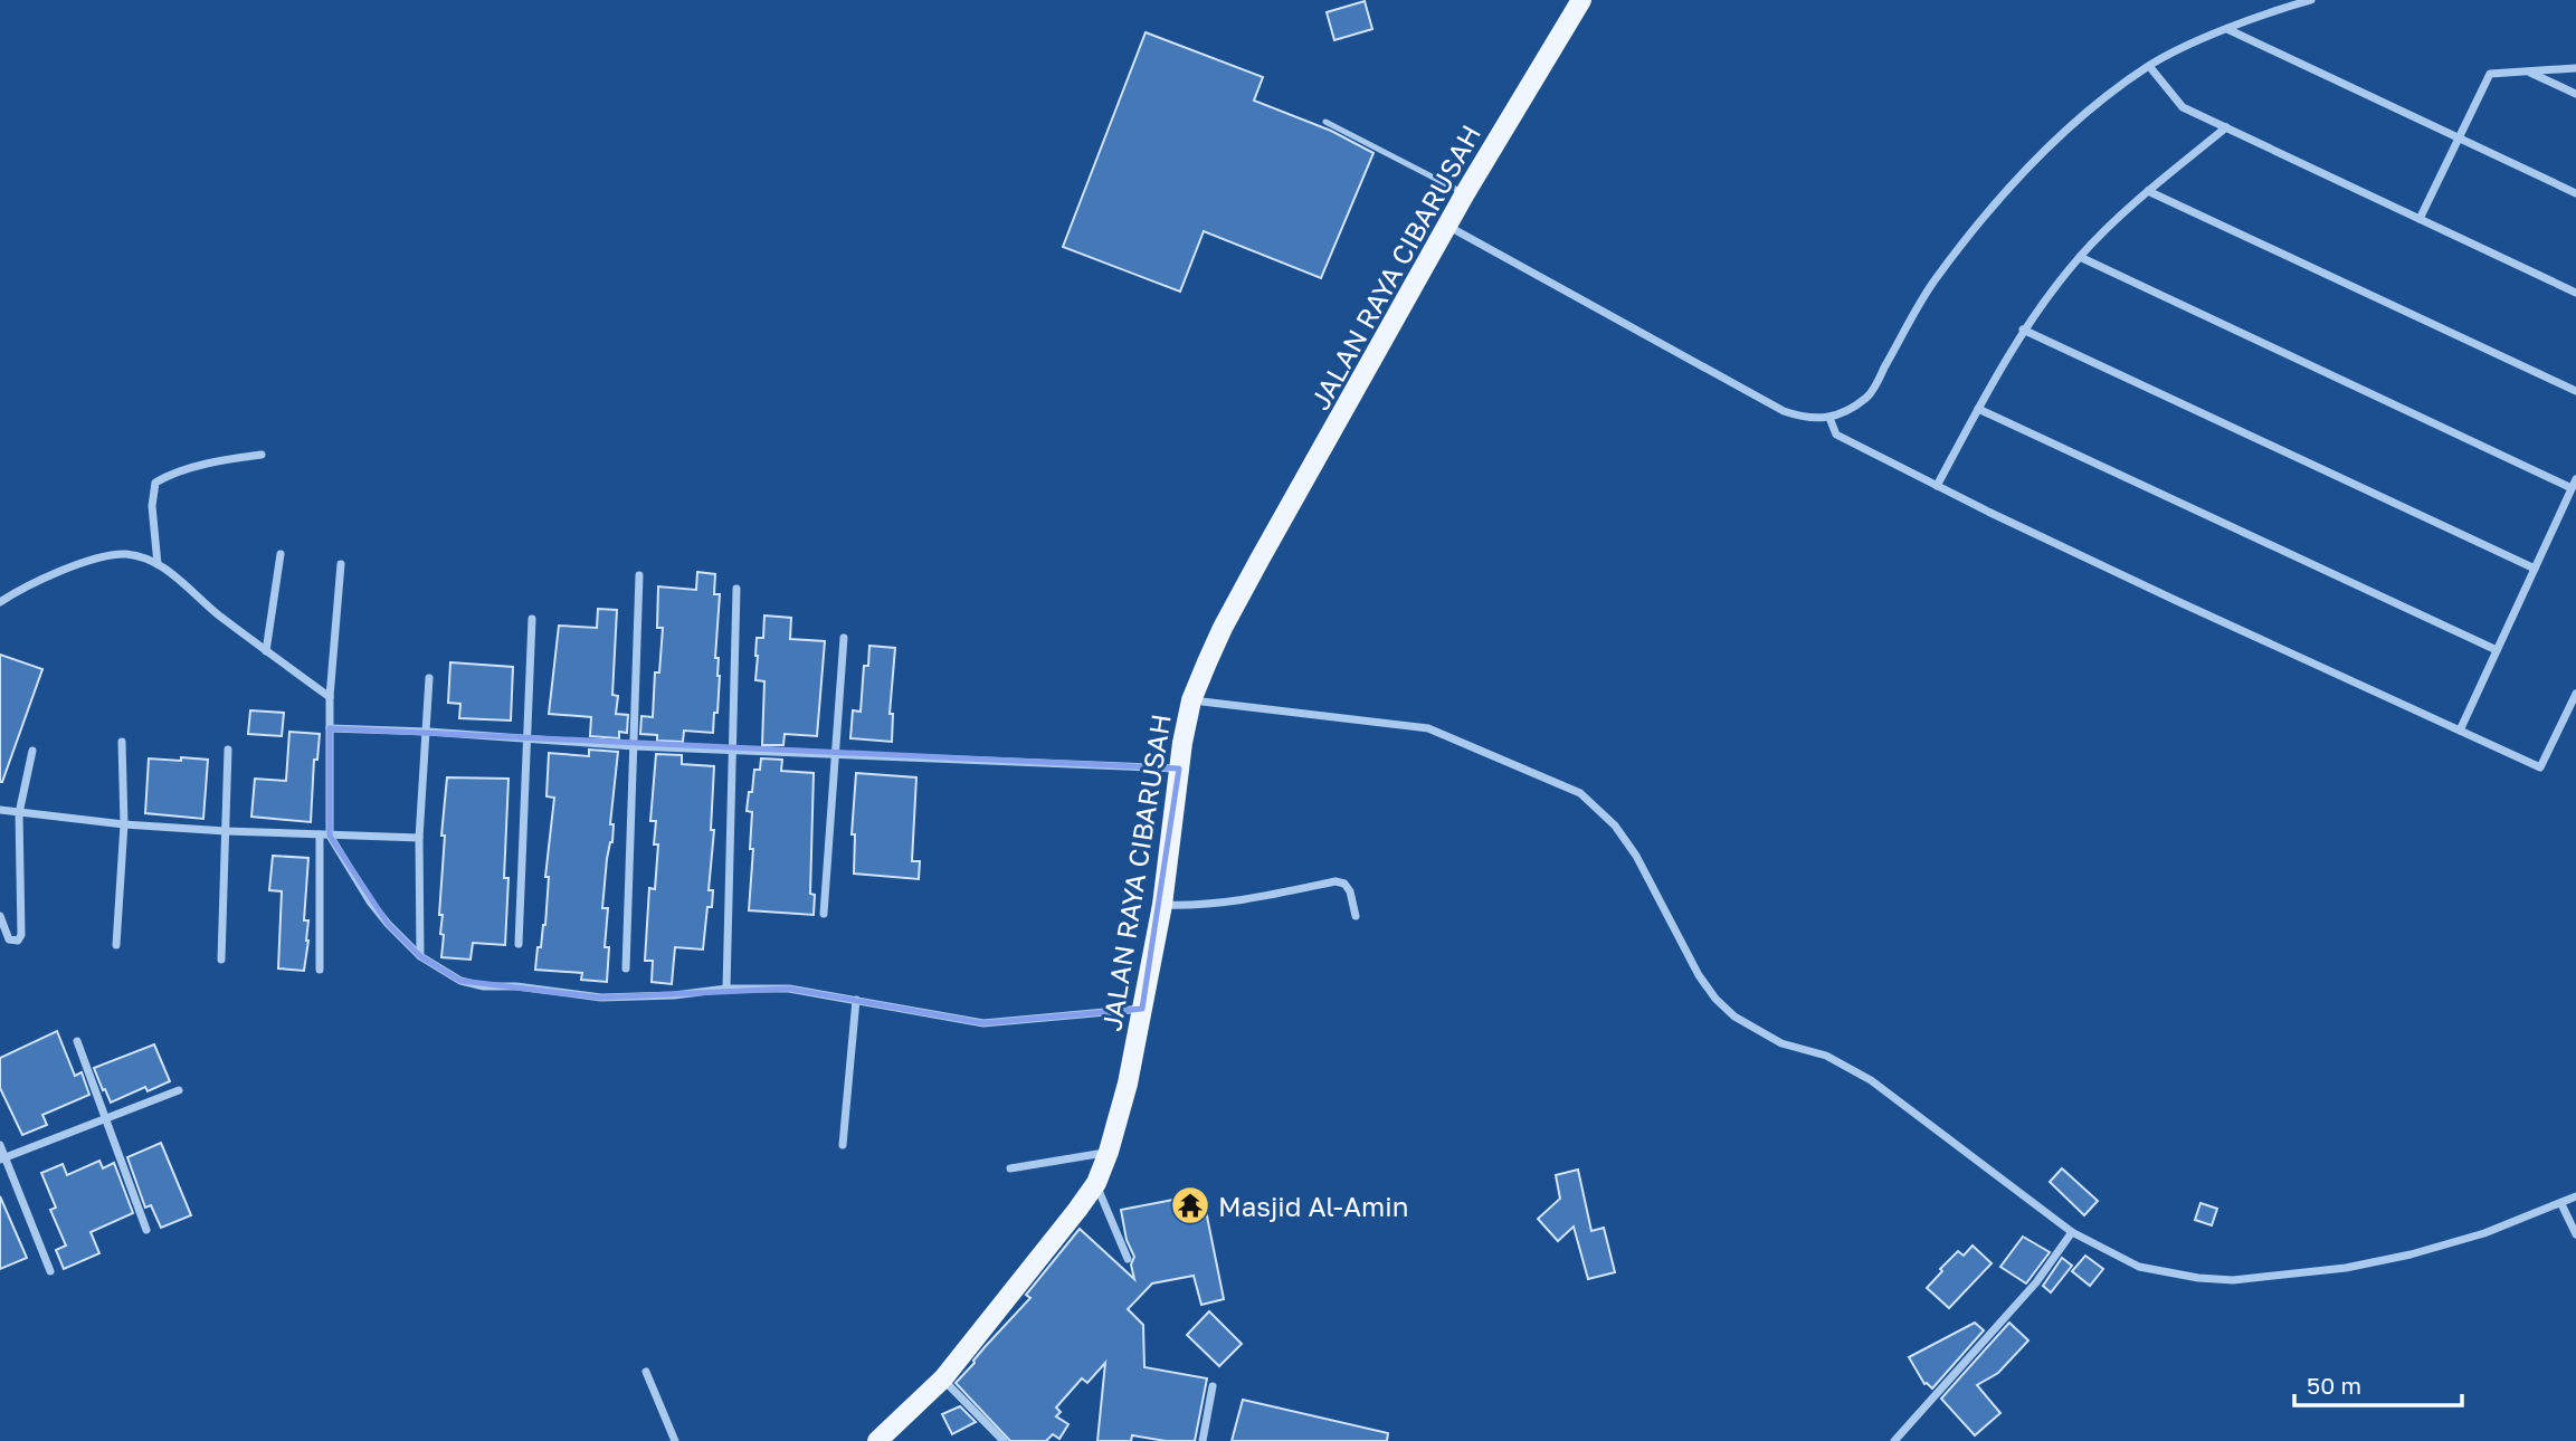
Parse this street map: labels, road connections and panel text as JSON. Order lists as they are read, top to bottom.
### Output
{
  "streets": {
    "main road": ["JALAN RAYA CIBARUSAH"]
  },
  "places": {
    "temple": ["Masjid Al-Amin"]
  },
  "scale_bar": "50 m"
}
